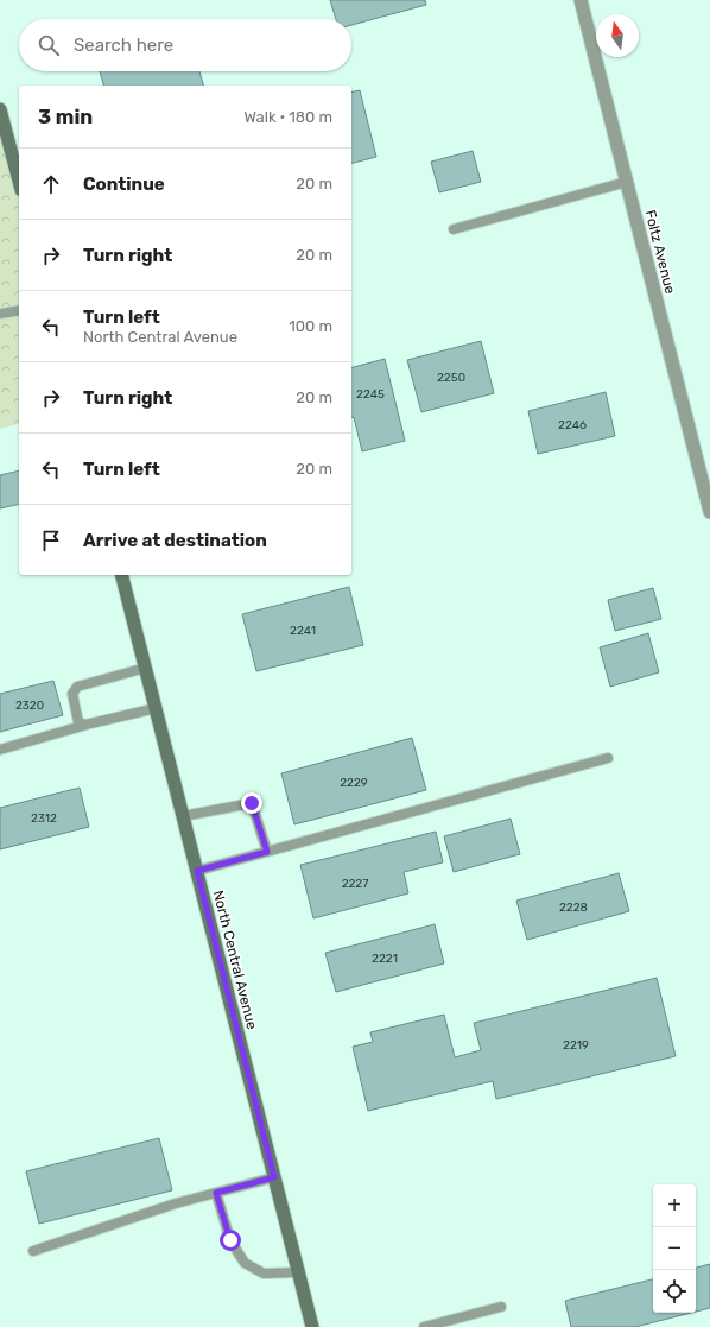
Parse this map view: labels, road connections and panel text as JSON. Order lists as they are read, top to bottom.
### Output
{
  "streets": {
    "main road": ["North Central Avenue"],
    "street": ["Foltz Avenue"]
  },
  "house_numbers": [
    "2250",
    "2245",
    "2246",
    "2241",
    "2320",
    "2229",
    "2312",
    "2227",
    "2228",
    "2221",
    "2219"
  ],
  "north": "top",
  "page": {
    "search": "Search here",
    "heading": ["3 min", "Walk · 180 m"],
    "list": [
      ["Continue", "20 m"],
      ["Turn right", "20 m"],
      ["Turn left", "North Central Avenue", "100 m"],
      ["Turn right", "20 m"],
      ["Turn left", "20 m"],
      "Arrive at destination"
    ],
    "map_buttons": ["+", "−"]
  }
}
